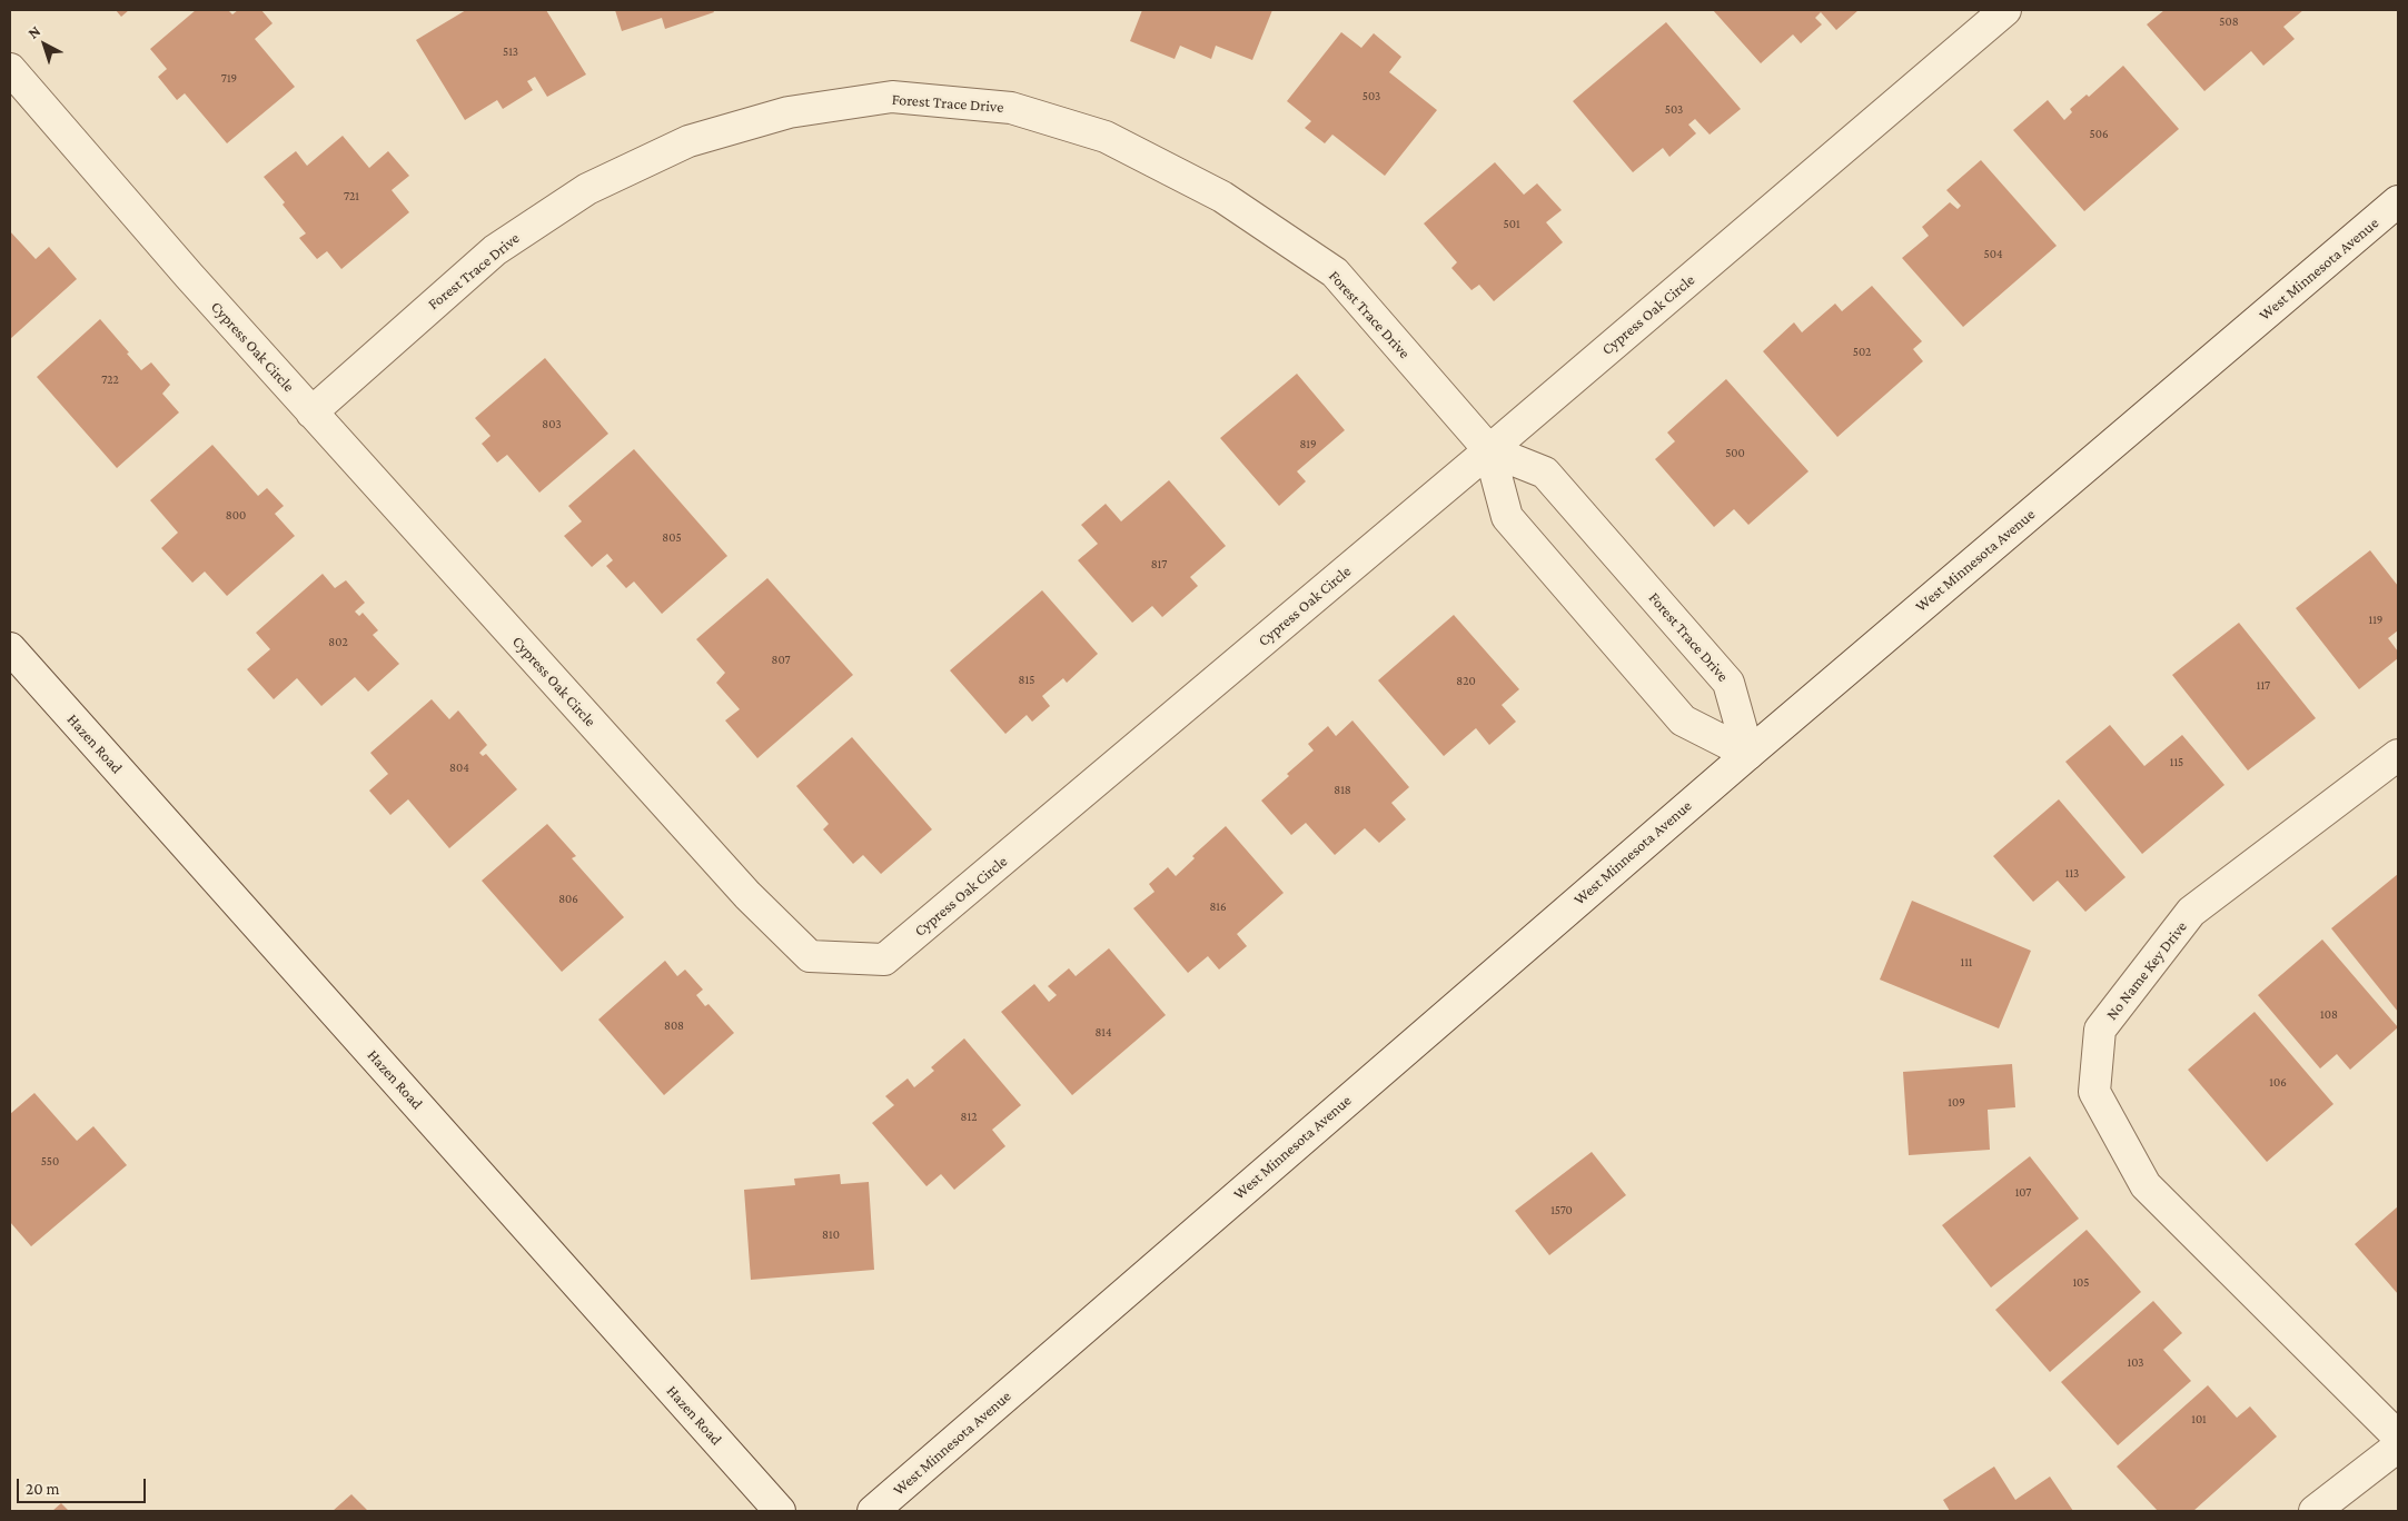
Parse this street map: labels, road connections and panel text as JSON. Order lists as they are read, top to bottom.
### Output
{
  "streets": {
    "street": [
      "Forest Trace Drive",
      "West Minnesota Avenue",
      "Cypress Oak Circle",
      "Hazen Road",
      "No Name Key Drive"
    ]
  },
  "crossings": [
    ["Forest Trace Drive", "West Minnesota Avenue"],
    ["Forest Trace Drive", "Cypress Oak Circle"]
  ],
  "house_numbers": [
    "508",
    "513",
    "719",
    "503",
    "503",
    "506",
    "721",
    "501",
    "504",
    "502",
    "722",
    "803",
    "819",
    "500",
    "800",
    "805",
    "817",
    "119",
    "802",
    "807",
    "815",
    "820",
    "117",
    "115",
    "804",
    "818",
    "113",
    "806",
    "816",
    "111",
    "108",
    "808",
    "814",
    "106",
    "109",
    "812",
    "550",
    "107",
    "1570",
    "810",
    "105",
    "103",
    "101"
  ],
  "scale_bar": "20 m",
  "north": "top left"
}
